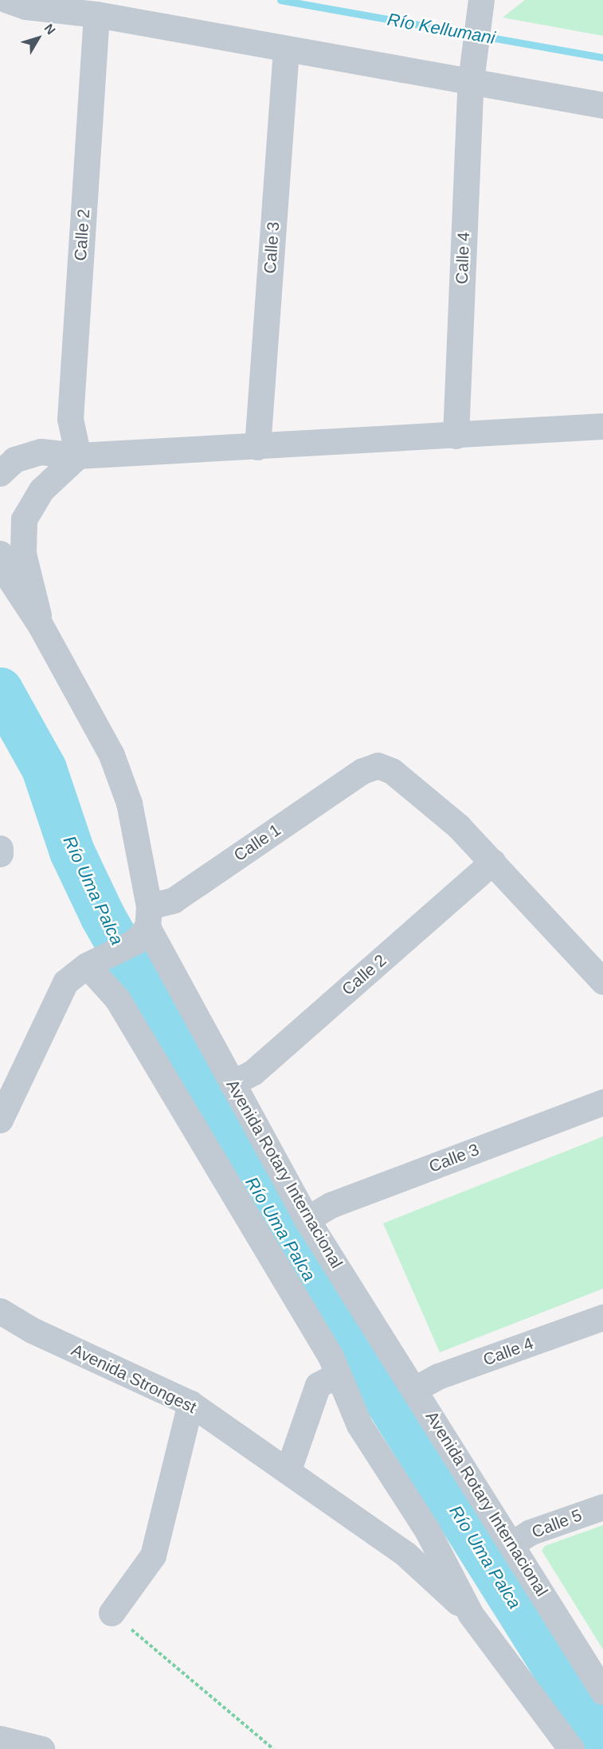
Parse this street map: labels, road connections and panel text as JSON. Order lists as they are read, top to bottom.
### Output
{
  "streets": {
    "street": [
      "Calle 2",
      "Calle 3",
      "Calle 4",
      "Calle 1",
      "Avenida Rotary Internacional",
      "Avenida Strongest",
      "Calle 5"
    ]
  },
  "crossings": [
    ["Calle 2", "Calle 1"],
    ["Calle 2", "Avenida Rotary Internacional"],
    ["Calle 3", "Avenida Rotary Internacional"],
    ["Calle 4", "Avenida Rotary Internacional"],
    ["Calle 1", "Avenida Rotary Internacional"],
    ["Avenida Rotary Internacional", "Calle 5"]
  ],
  "water": ["Río Kellumani", "Río Uma Palca"],
  "north": "top right"
}
